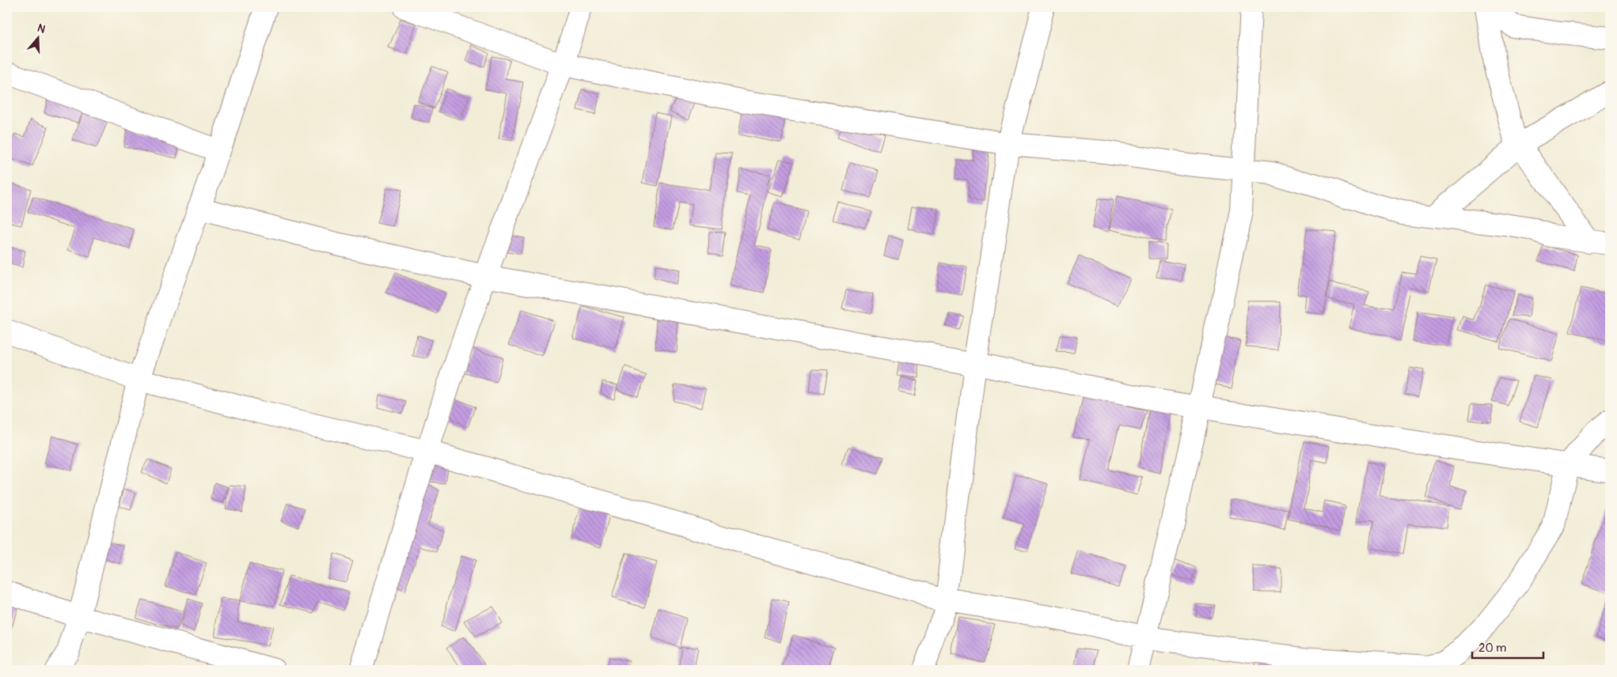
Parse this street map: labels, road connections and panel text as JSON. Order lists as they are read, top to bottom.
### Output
{
  "scale_bar": "20 m",
  "north": "top"
}
